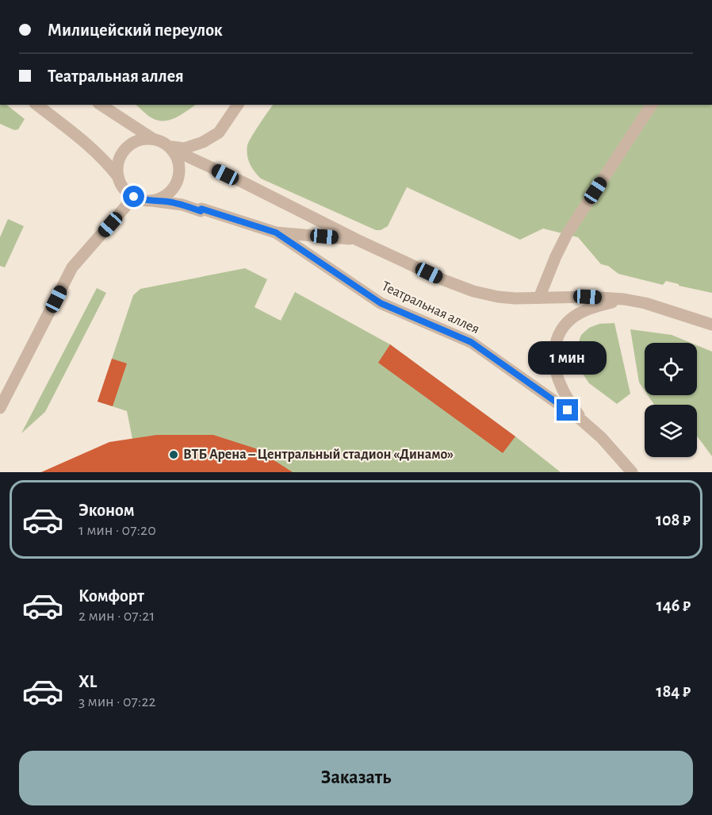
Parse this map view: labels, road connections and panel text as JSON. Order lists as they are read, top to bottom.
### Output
{
  "streets": {
    "street": ["Театральная аллея"]
  },
  "places": ["ВТБ Арена – Центральный стадион «Динамо»"],
  "page": {
    "banner": ["Милицейский переулок", "Театральная аллея"],
    "bubble": "1 мин",
    "list": [
      {
        "name": "Эконом",
        "note": "1 мин · 07:20",
        "value": "108 ₽"
      },
      {
        "name": "Комфорт",
        "note": "2 мин · 07:21",
        "value": "146 ₽"
      },
      {
        "name": "XL",
        "note": "3 мин · 07:22",
        "value": "184 ₽"
      }
    ],
    "buttons": "Заказать"
  }
}
